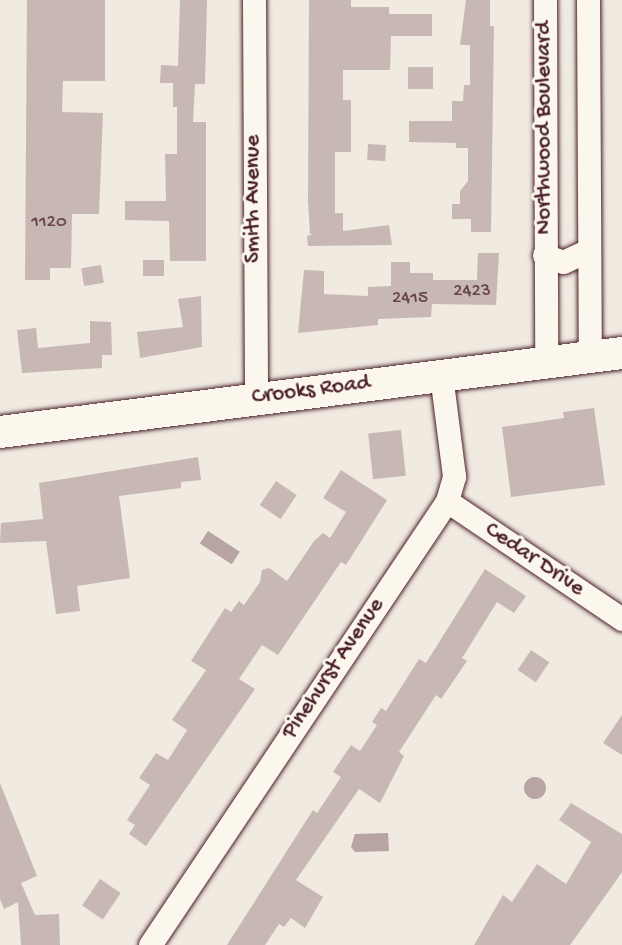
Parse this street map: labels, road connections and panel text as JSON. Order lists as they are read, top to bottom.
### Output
{
  "streets": {
    "main road": ["Crooks Road"],
    "street": [
      "Northwood Boulevard",
      "Smith Avenue",
      "Cedar Drive",
      "Pinehurst Avenue"
    ]
  },
  "crossings": [
    ["Northwood Boulevard", "Crooks Road"],
    ["Smith Avenue", "Crooks Road"],
    ["Crooks Road", "Pinehurst Avenue"],
    ["Cedar Drive", "Pinehurst Avenue"]
  ],
  "house_numbers": ["1120", "2423", "2415"]
}
